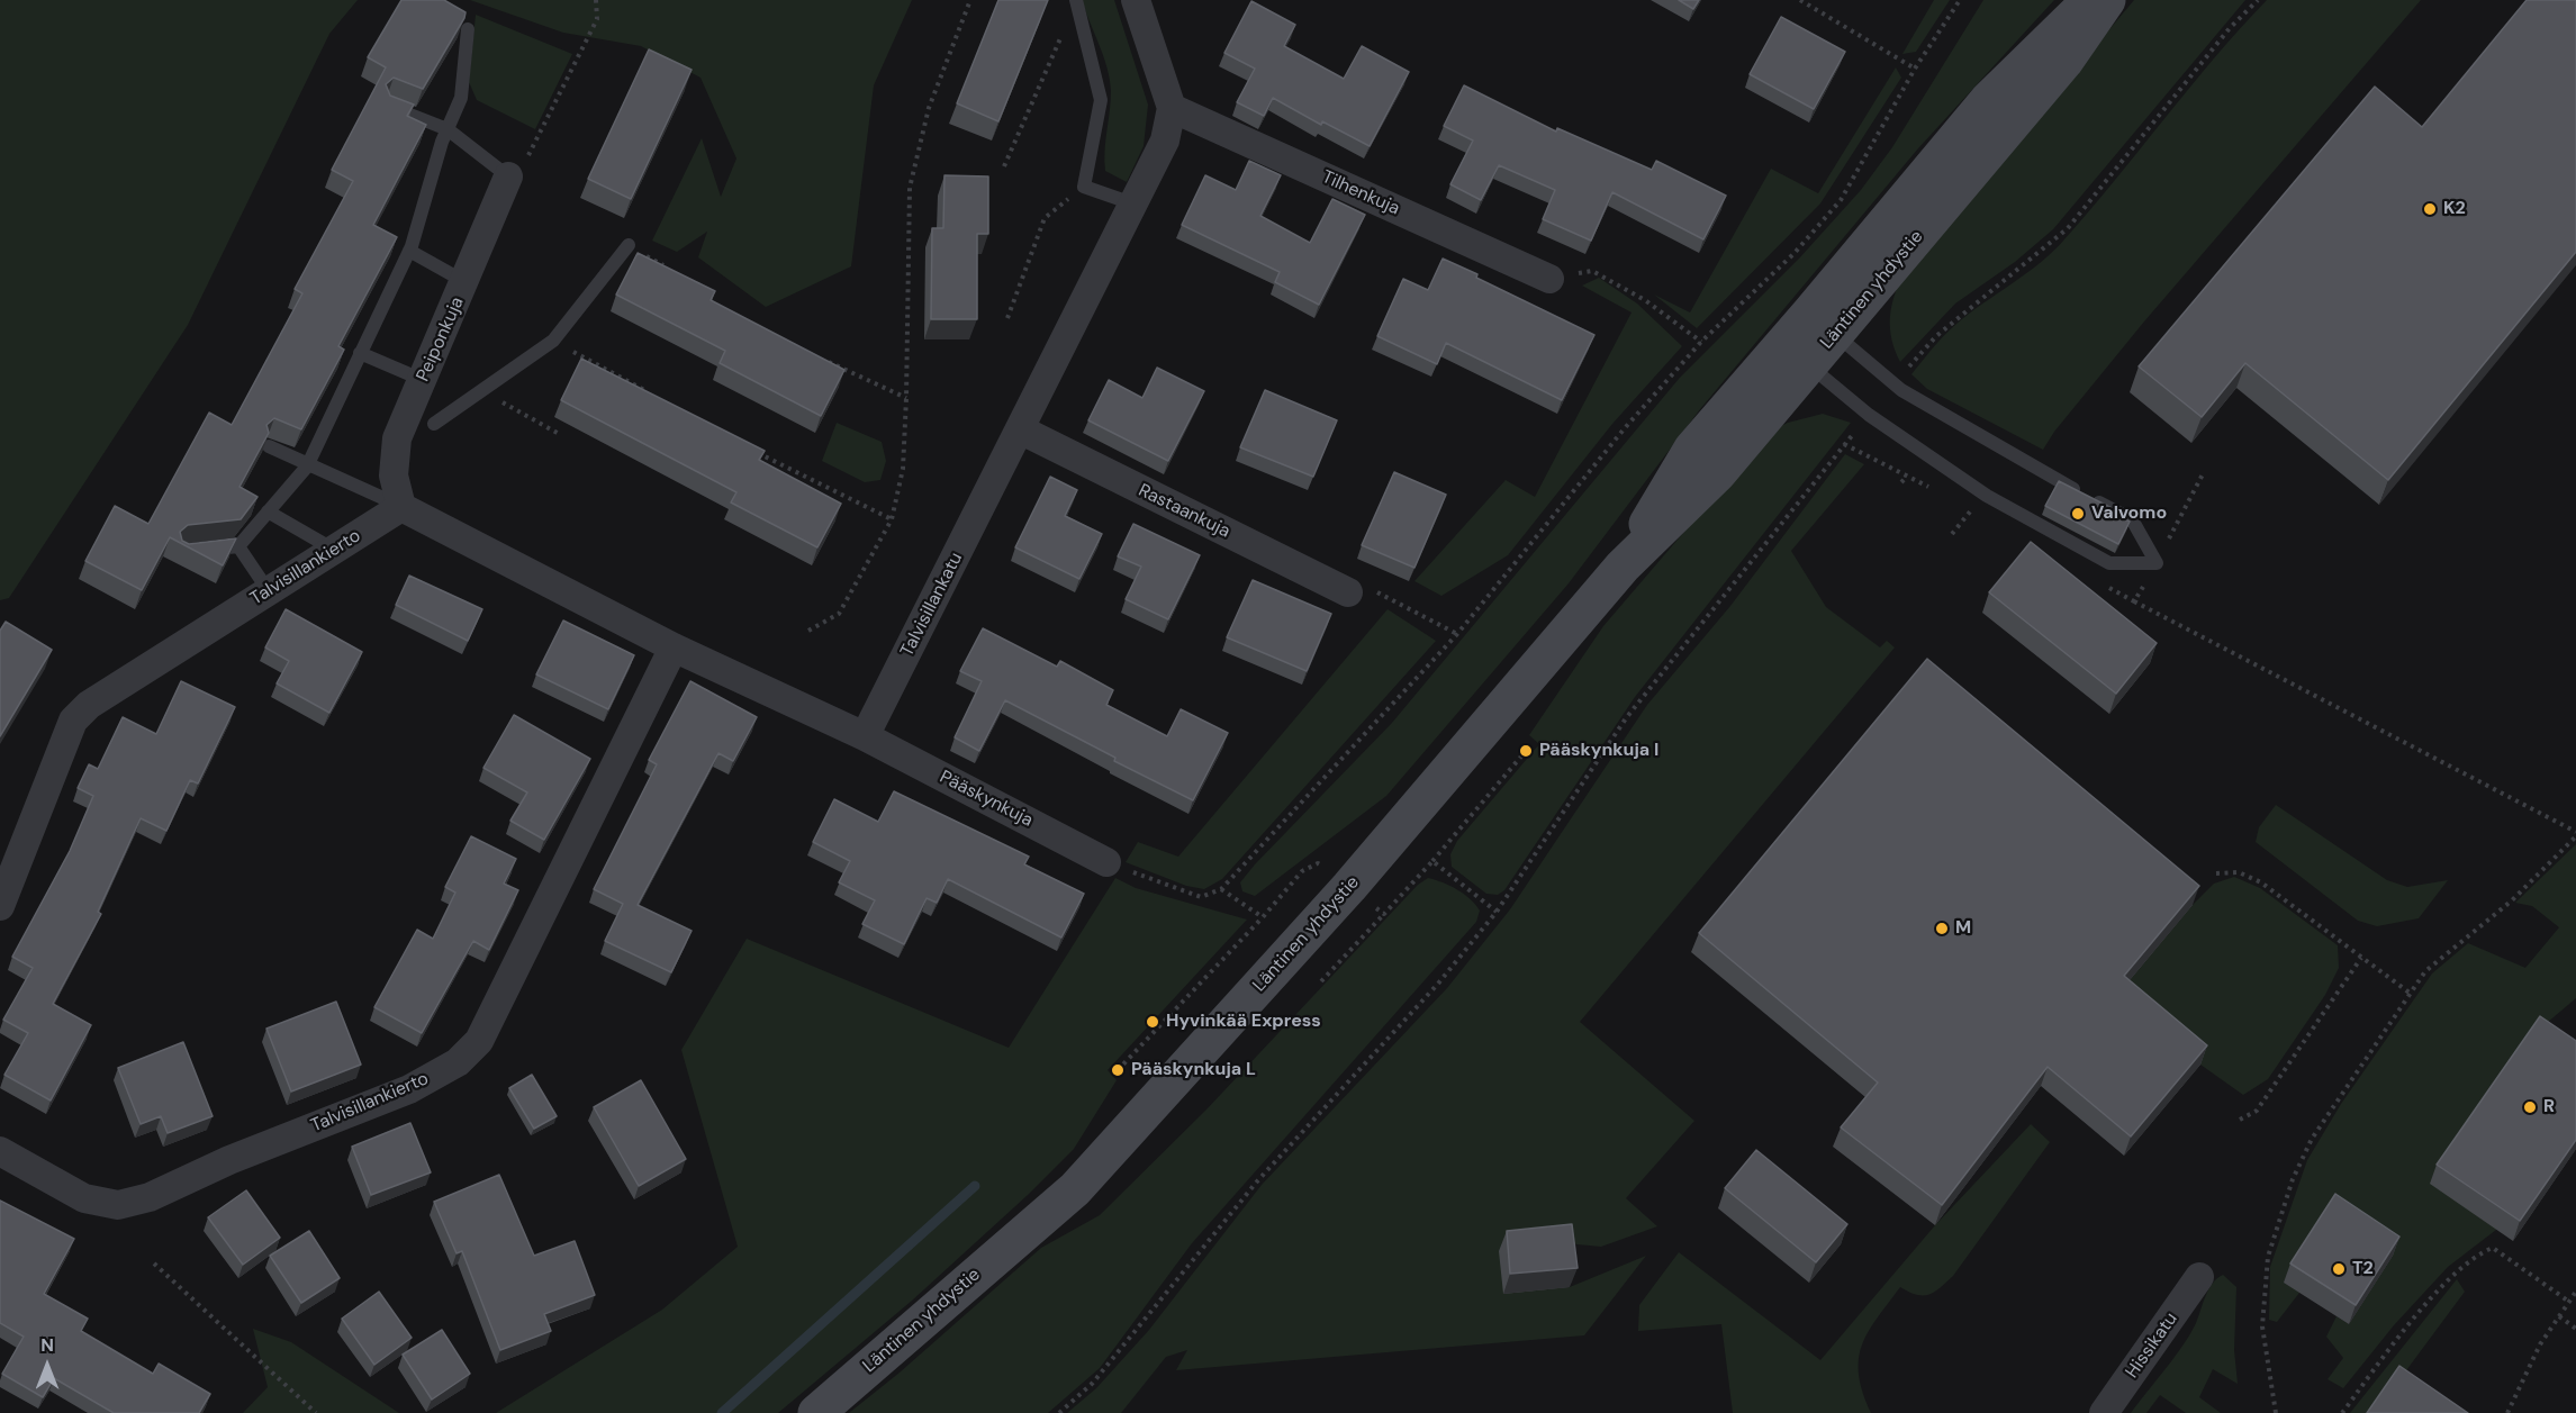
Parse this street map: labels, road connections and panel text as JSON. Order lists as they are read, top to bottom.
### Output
{
  "streets": {
    "main road": ["Läntinen yhdystie"],
    "street": [
      "Tilhenkuja",
      "Peiponkuja",
      "Rastaankuja",
      "Talvisillankierto",
      "Talvisillankatu",
      "Pääskynkuja",
      "Hissikatu"
    ]
  },
  "crossings": [
    ["Tilhenkuja", "Talvisillankatu"],
    ["Peiponkuja", "Talvisillankierto"],
    ["Rastaankuja", "Talvisillankatu"],
    ["Talvisillankatu", "Pääskynkuja"]
  ],
  "places": [
    "K2",
    "Valvomo",
    "Pääskynkuja I",
    "M",
    "Hyvinkää Express",
    "Pääskynkuja L",
    "R",
    "T2"
  ],
  "north": "top"
}
